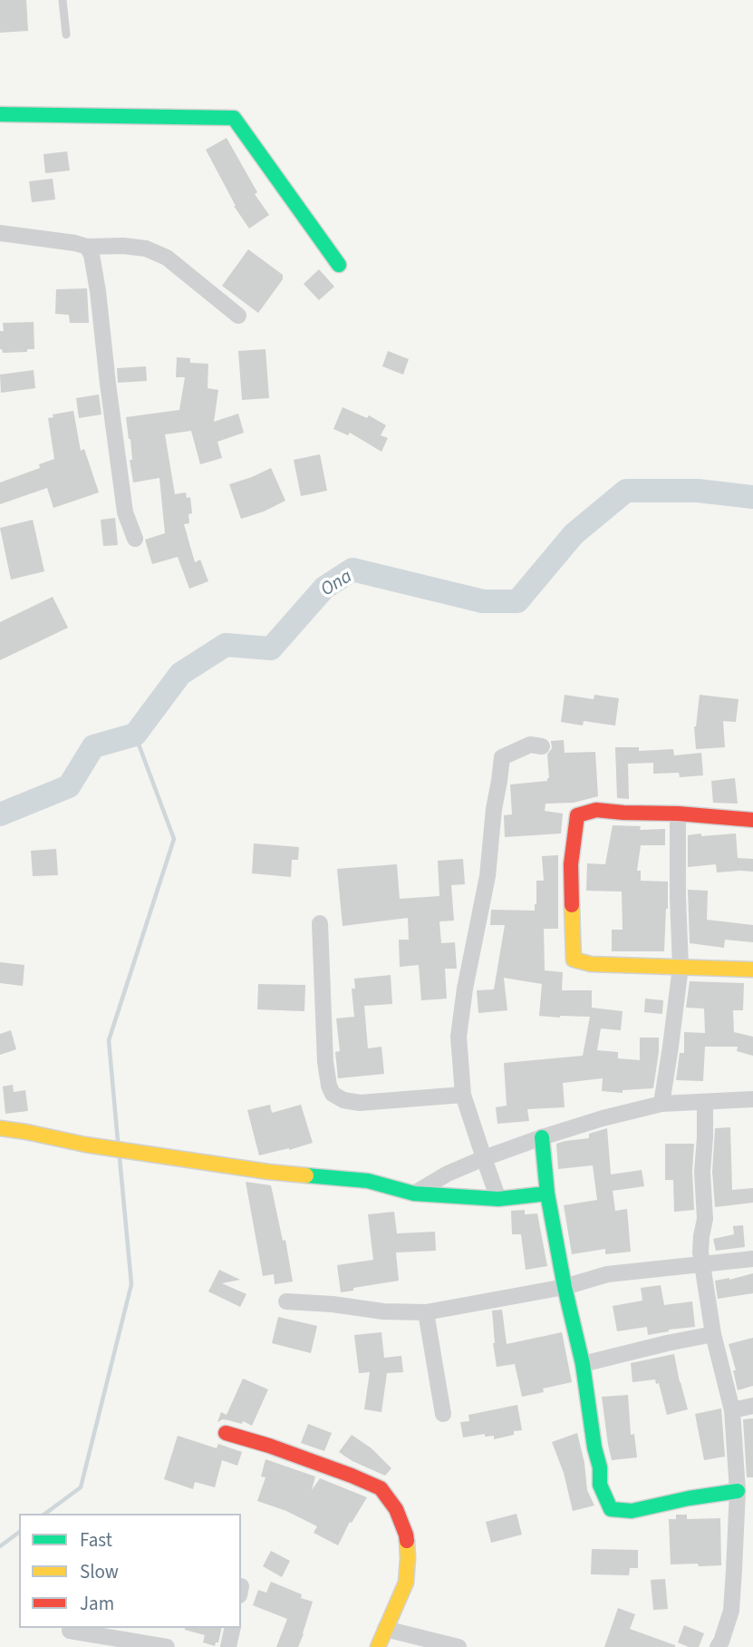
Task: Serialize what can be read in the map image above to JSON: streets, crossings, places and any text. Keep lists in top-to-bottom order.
{
  "water": ["Ona"],
  "legend": ["Fast", "Slow", "Jam"]
}
